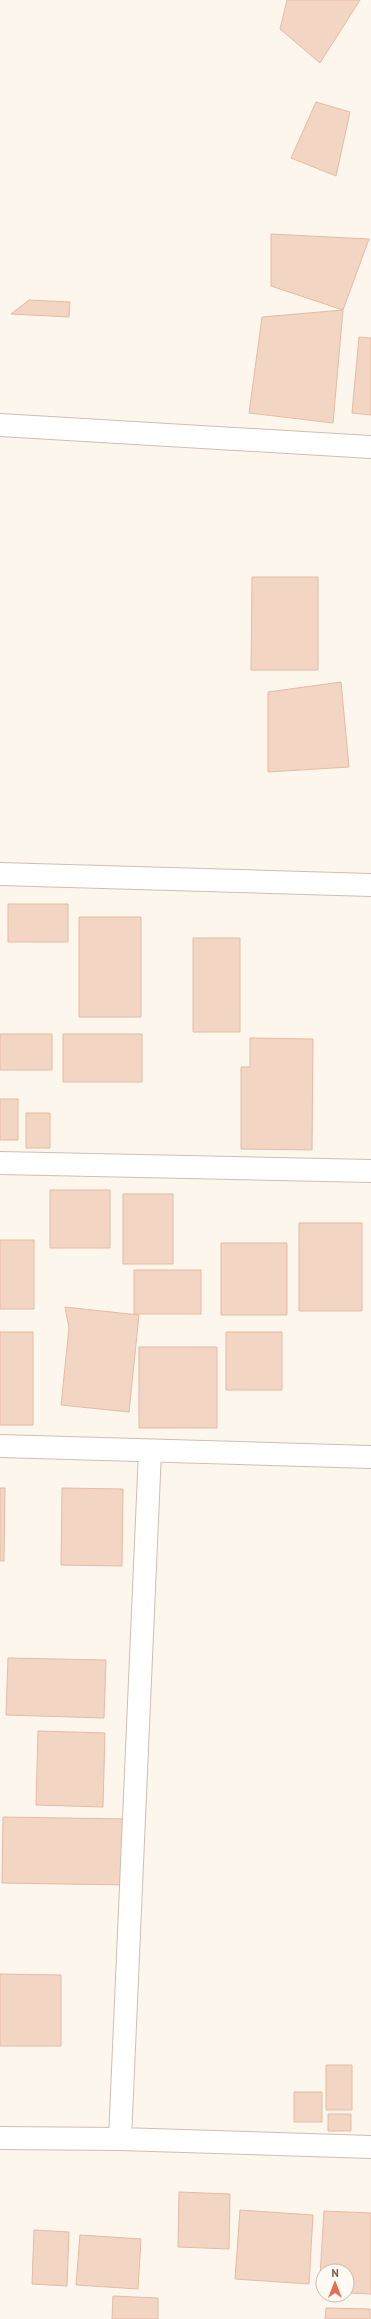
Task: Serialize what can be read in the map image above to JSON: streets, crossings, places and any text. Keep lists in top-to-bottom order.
{
  "north": "top"
}
